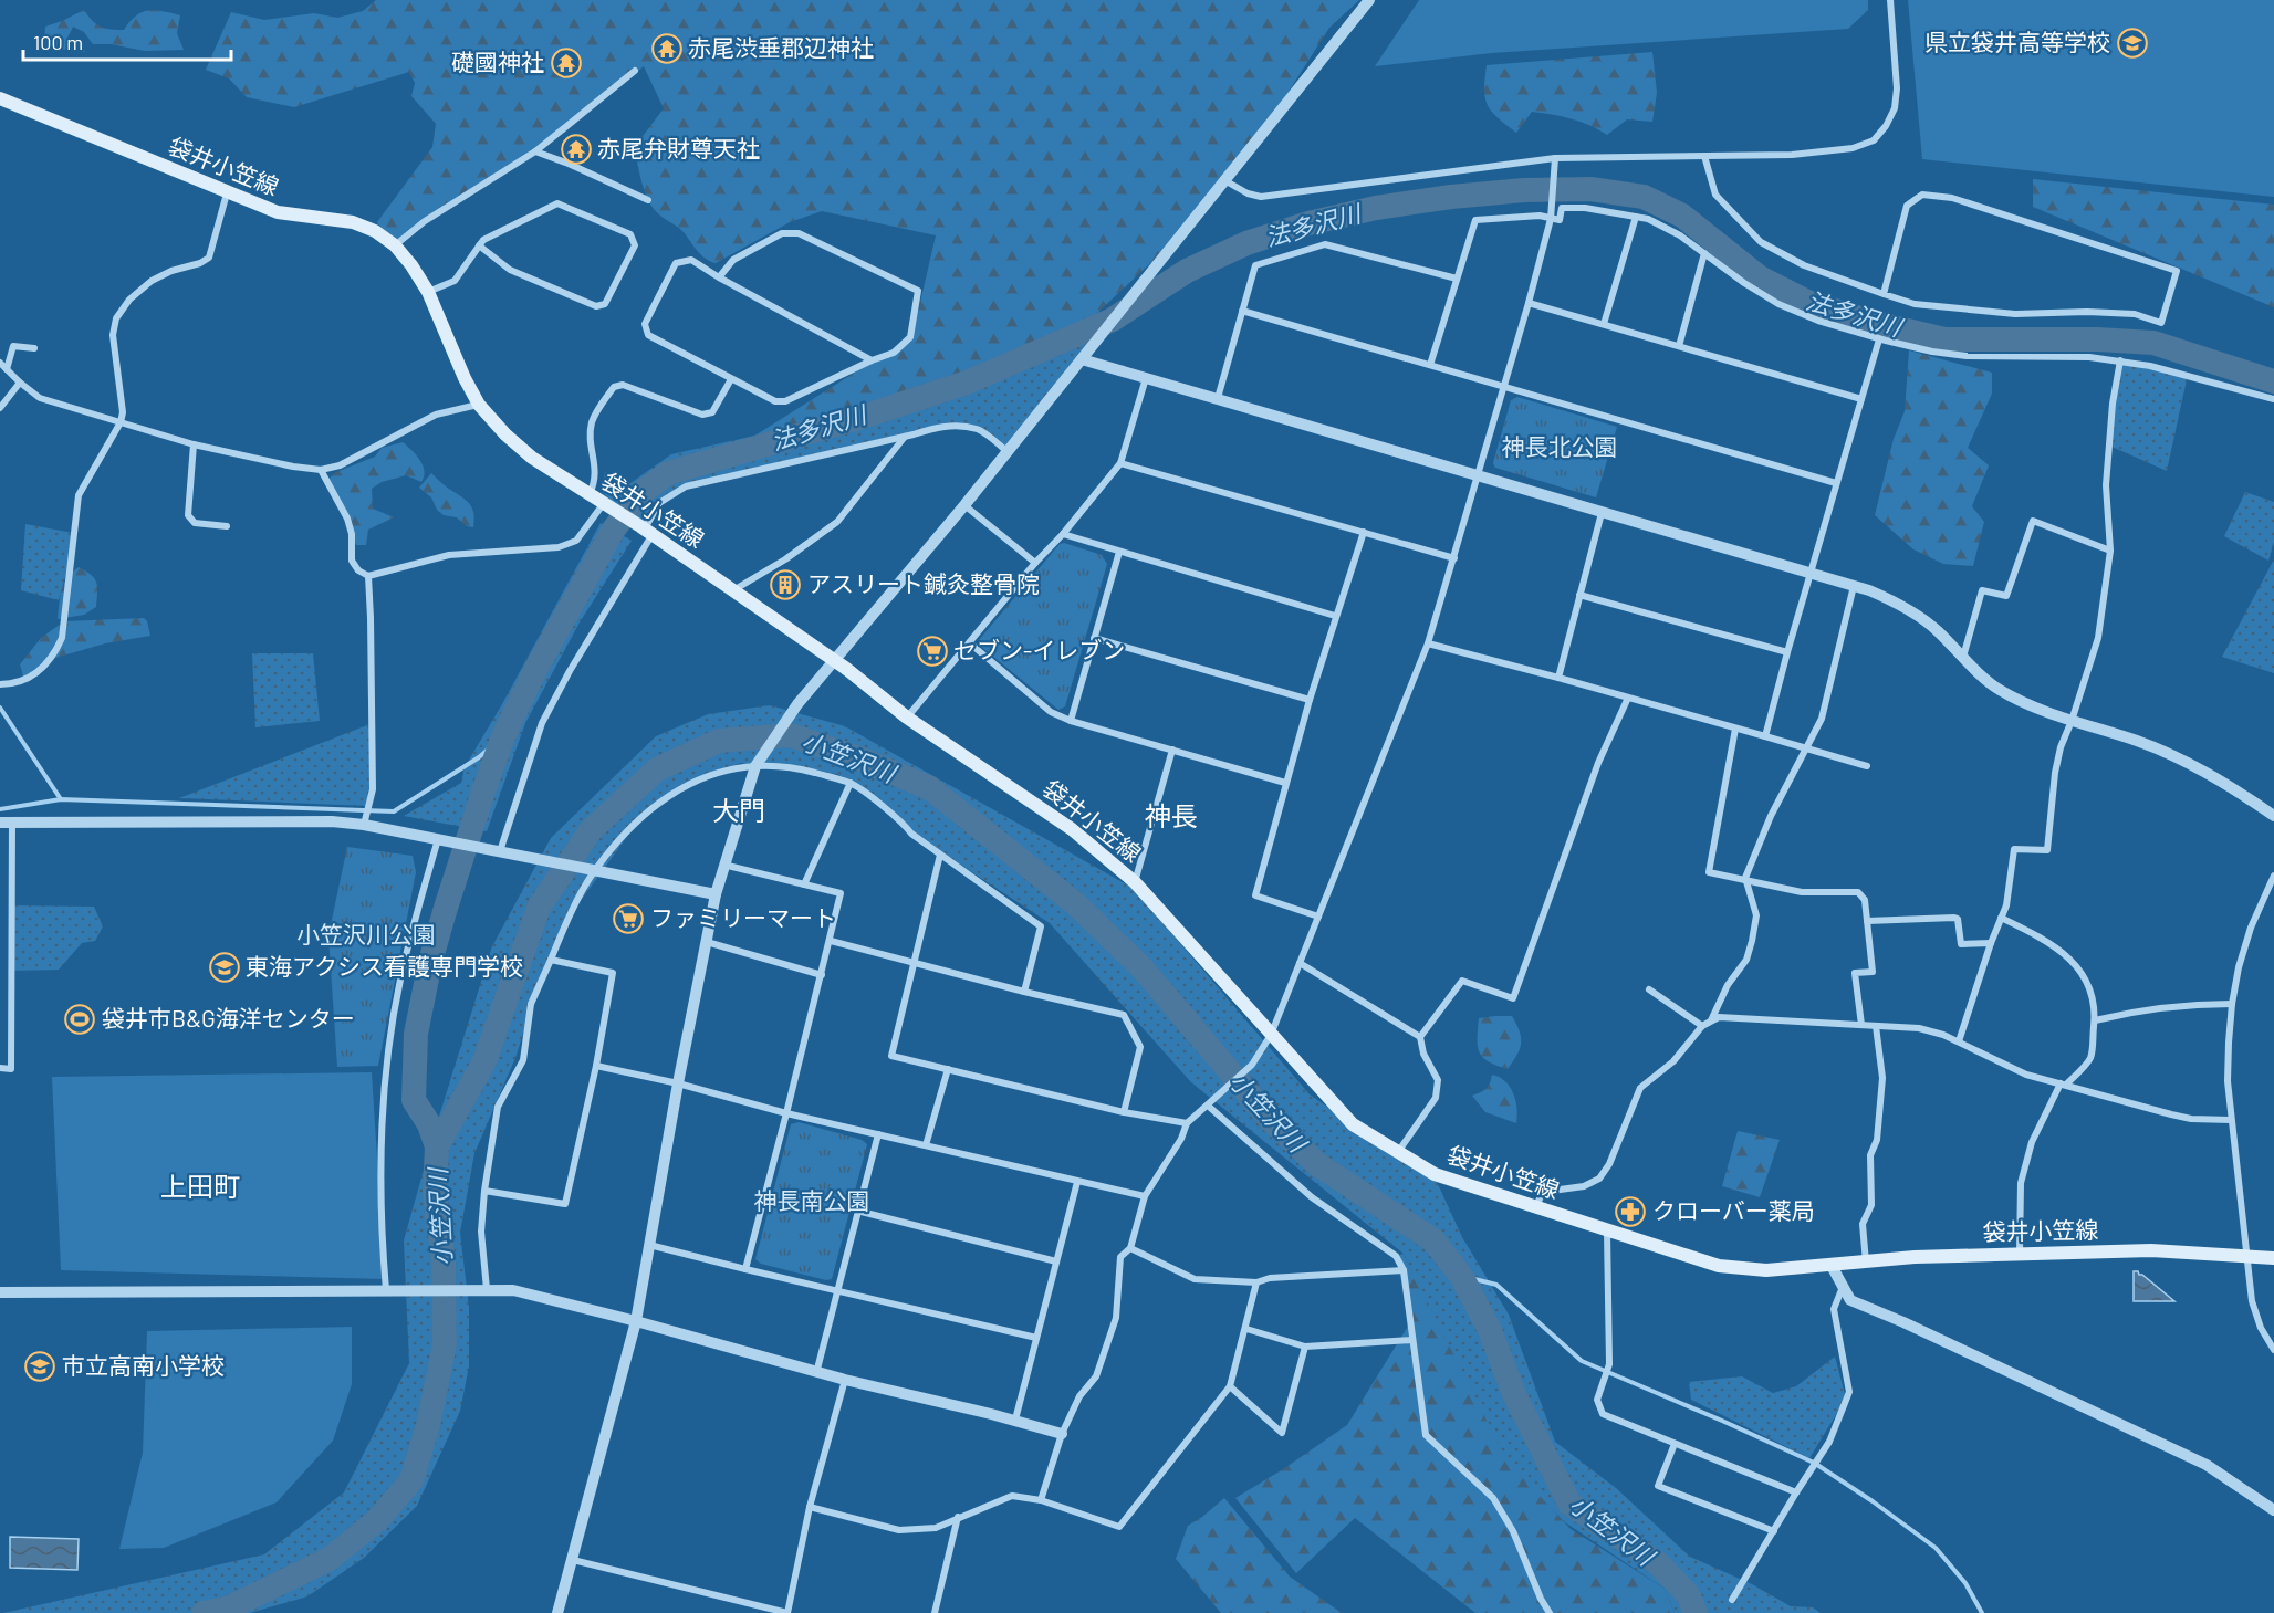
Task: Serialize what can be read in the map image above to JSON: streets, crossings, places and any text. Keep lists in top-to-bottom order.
{
  "streets": {
    "main road": ["袋井小笠線"]
  },
  "districts": ["大門", "神長", "上田町"],
  "water": ["法多沢川", "小笠沢川"],
  "parks": ["神長北公園", "小笠沢川公園", "神長南公園"],
  "places": {
    "school or university": ["県立袋井高等学校", "東海アクシス看護専門学校", "市立高南小学校"],
    "temple": ["赤尾渋垂郡辺神社", "礎國神社", "赤尾弁財尊天社"],
    "building": ["アスリート鍼灸整骨院"],
    "supermarket": ["セブン-イレブン", "ファミリーマート"],
    "sports": ["袋井市B&G海洋センター"],
    "pharmacy": ["クローバー薬局"]
  },
  "scale_bar": "100 m"
}
